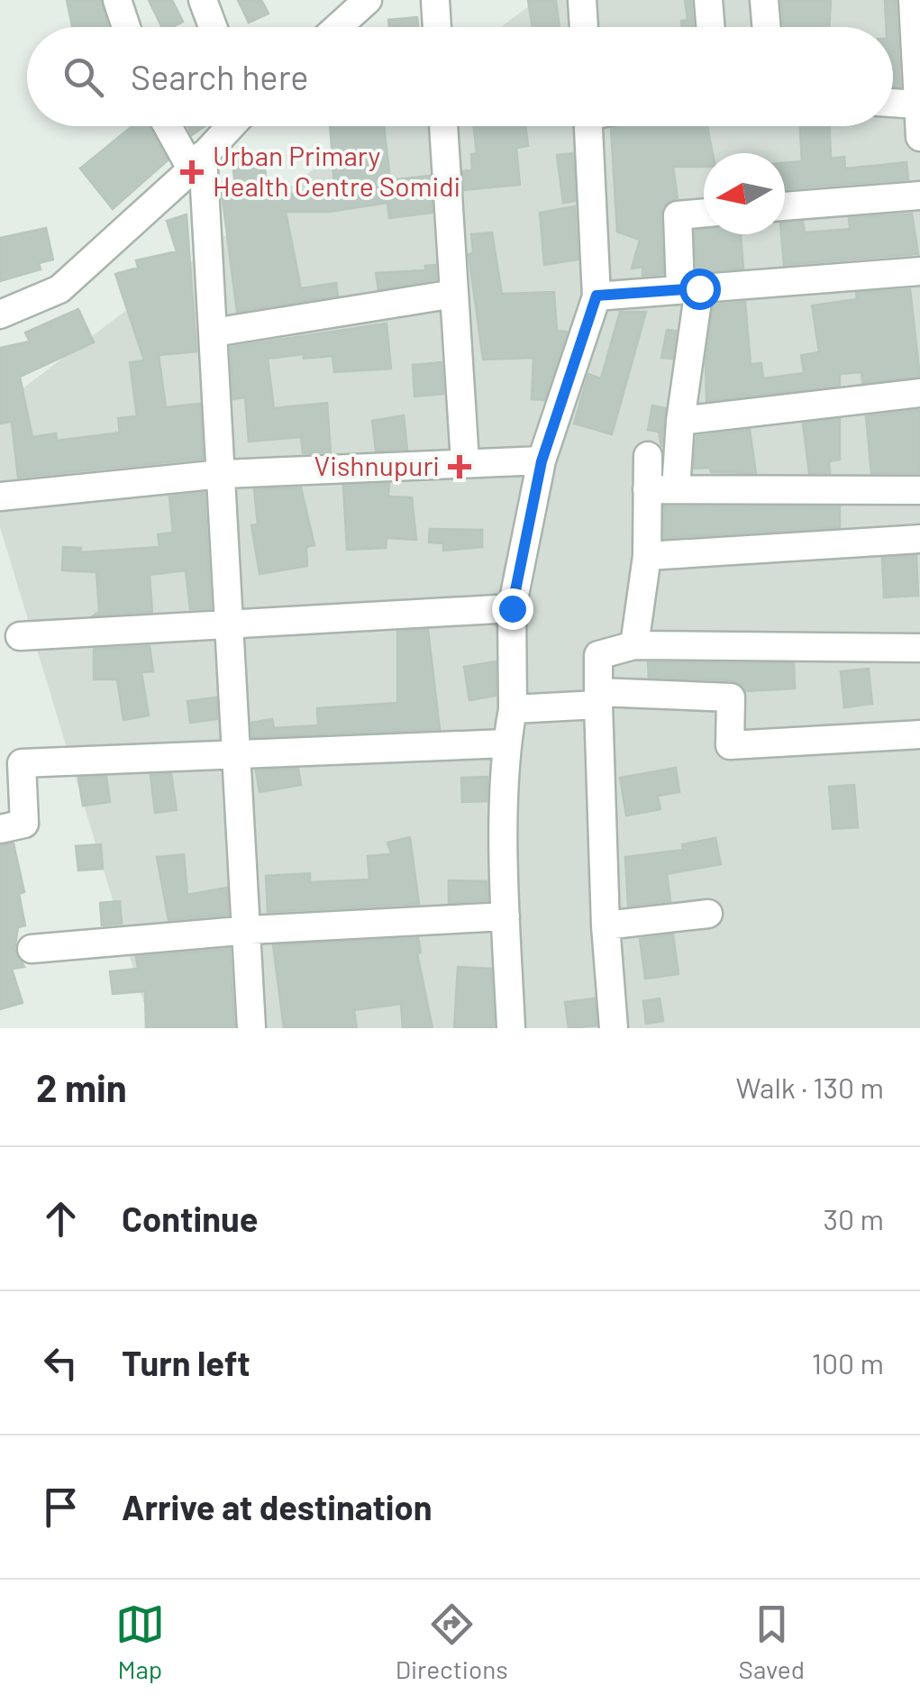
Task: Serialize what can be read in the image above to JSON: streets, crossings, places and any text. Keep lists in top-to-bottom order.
{
  "places": {
    "health": ["Urban Primary Health Centre Somidi", "Vishnupuri"]
  },
  "north": "left",
  "page": {
    "search": "Search here",
    "heading": ["2 min", "Walk · 130 m"],
    "list": [
      ["Continue", "30 m"],
      ["Turn left", "100 m"],
      "Arrive at destination"
    ],
    "nav": ["Map", "Directions", "Saved"]
  }
}
